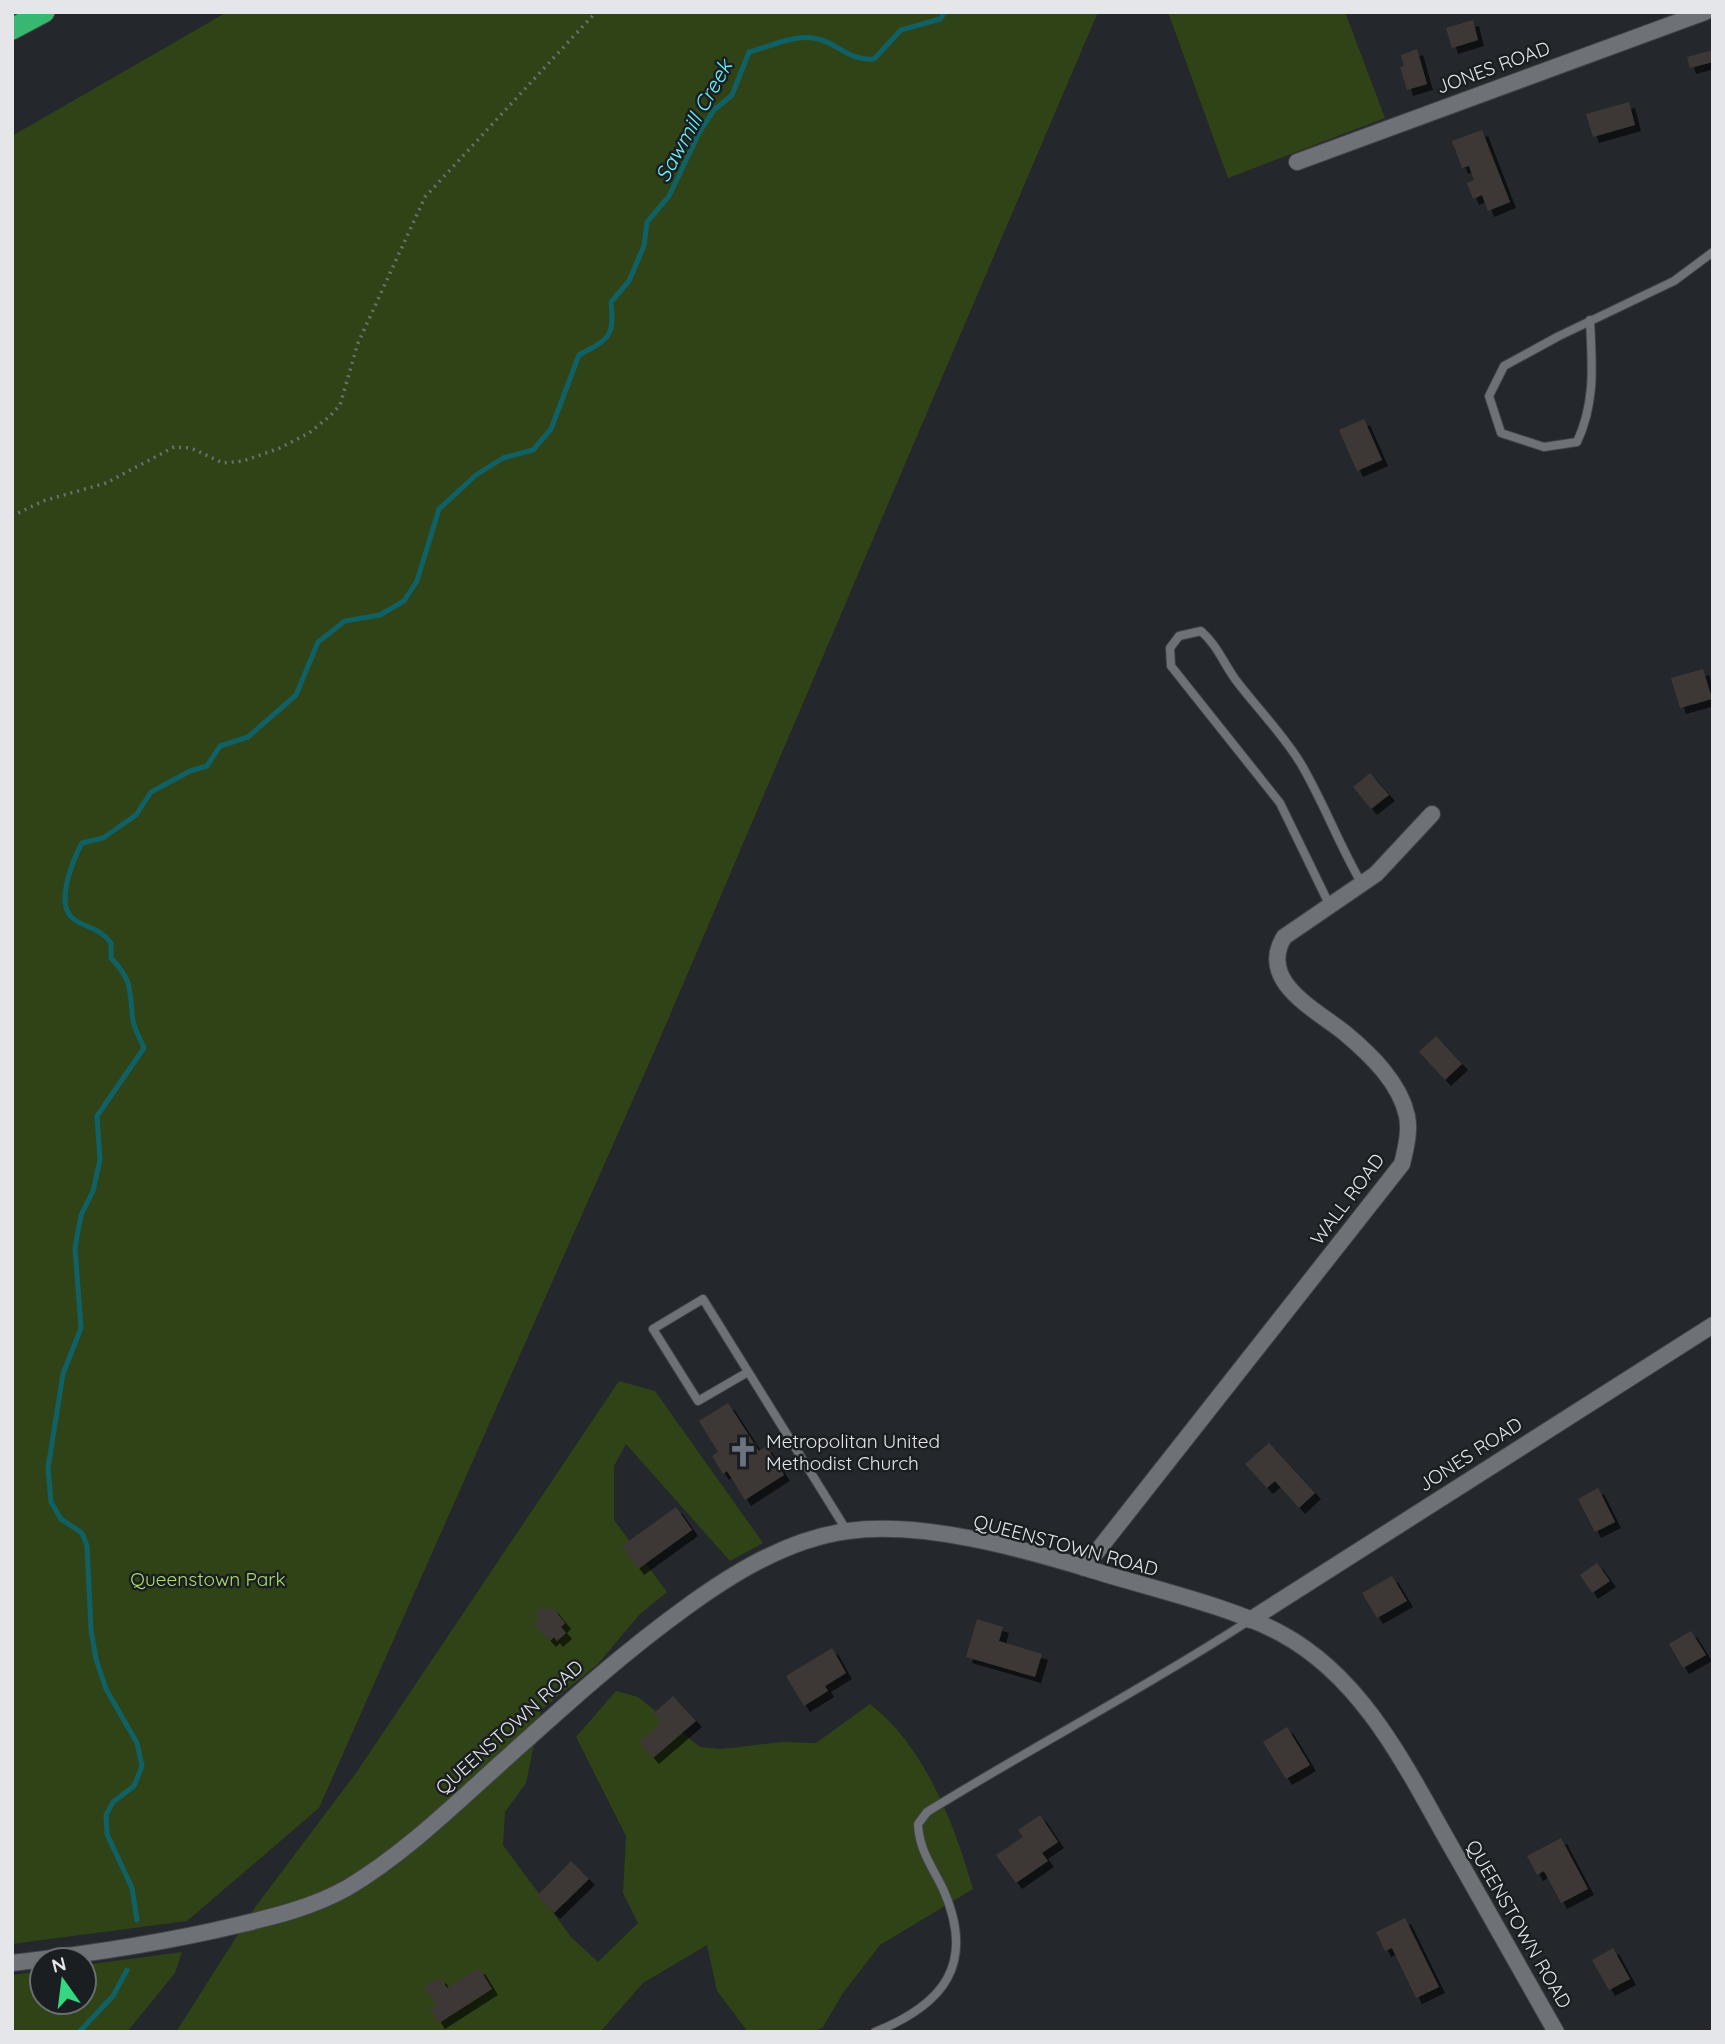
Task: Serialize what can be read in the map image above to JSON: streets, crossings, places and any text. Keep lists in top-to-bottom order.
{
  "streets": {
    "street": ["JONES ROAD", "WALL ROAD", "QUEENSTOWN ROAD"]
  },
  "crossings": [
    ["JONES ROAD", "QUEENSTOWN ROAD"],
    ["WALL ROAD", "QUEENSTOWN ROAD"]
  ],
  "water": ["Sawmill Creek"],
  "parks": ["Queenstown Park"],
  "places": {
    "church": ["Metropolitan United Methodist Church"]
  },
  "north": "top"
}
